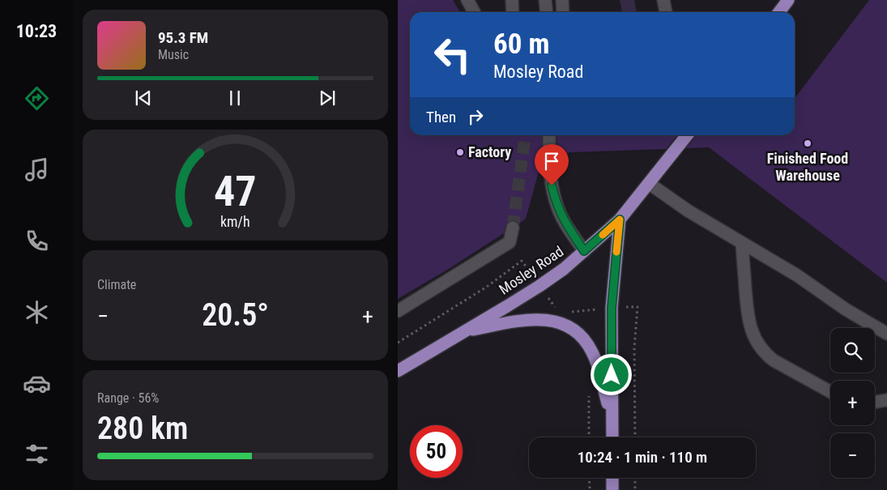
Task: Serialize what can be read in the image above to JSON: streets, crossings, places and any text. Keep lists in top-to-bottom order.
{
  "streets": {
    "main road": ["Mosley Road"]
  },
  "places": ["Finished Food Warehouse", "Factory"],
  "page": {
    "tabs": "10:23",
    "turn": ["60 m", "Mosley Road"],
    "song": ["95.3 FM", "Music"],
    "then": "Then",
    "tile": [
      "Climate",
      ["Range · 56%", "280 km"]
    ],
    "heat": ["−", "20.5°", "+"],
    "map_buttons": ["+", "−"],
    "limit": "50",
    "trip": "10:24 · 1 min · 110 m",
    "gauge": ["47", "km/h"]
  }
}
